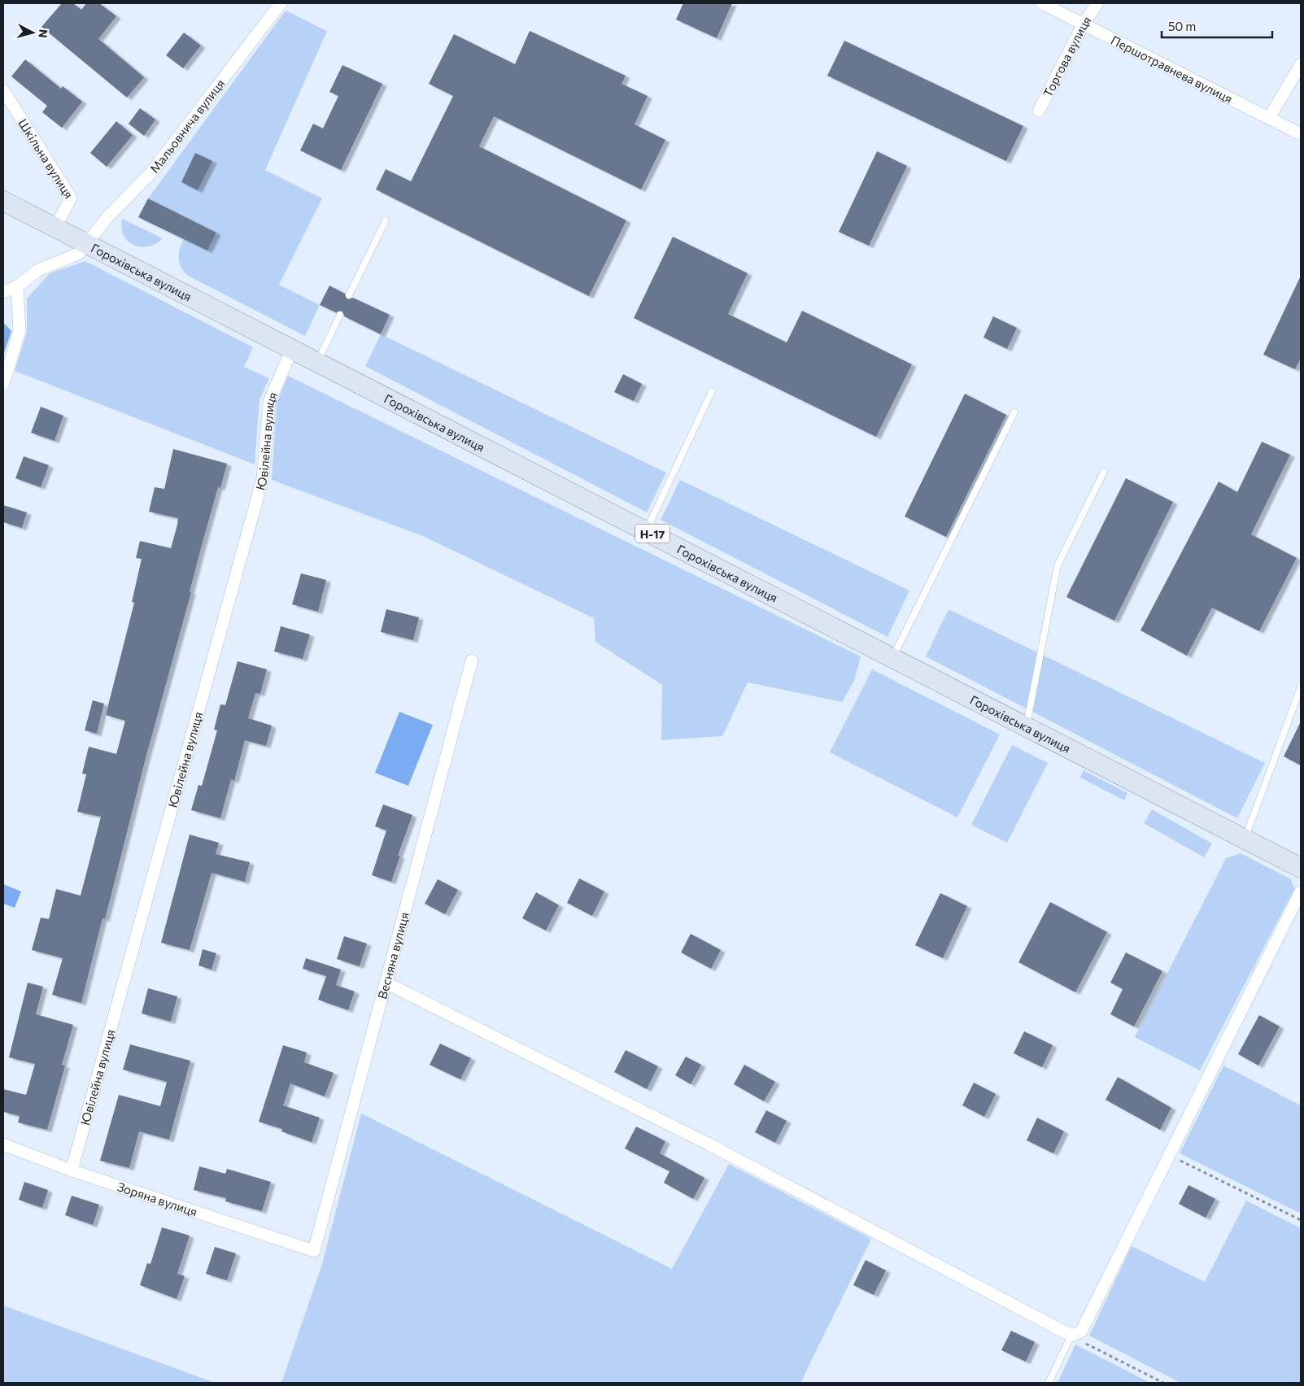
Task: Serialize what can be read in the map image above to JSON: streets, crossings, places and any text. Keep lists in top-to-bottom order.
{
  "streets": {
    "main road": ["Горохівська вулиця", "Н-17"],
    "street": [
      "Торгова вулиця",
      "Першотравнева вулиця",
      "Мальовнича вулиця",
      "Шкільна вулиця",
      "Ювілейна вулиця",
      "Весняна вулиця",
      "Зоряна вулиця"
    ]
  },
  "crossings": [
    ["Торгова вулиця", "Першотравнева вулиця"],
    ["Мальовнича вулиця", "Горохівська вулиця"],
    ["Шкільна вулиця", "Горохівська вулиця"],
    ["Горохівська вулиця", "Ювілейна вулиця"],
    ["Ювілейна вулиця", "Зоряна вулиця"],
    ["Весняна вулиця", "Зоряна вулиця"]
  ],
  "scale_bar": "50 m",
  "north": "right"
}
